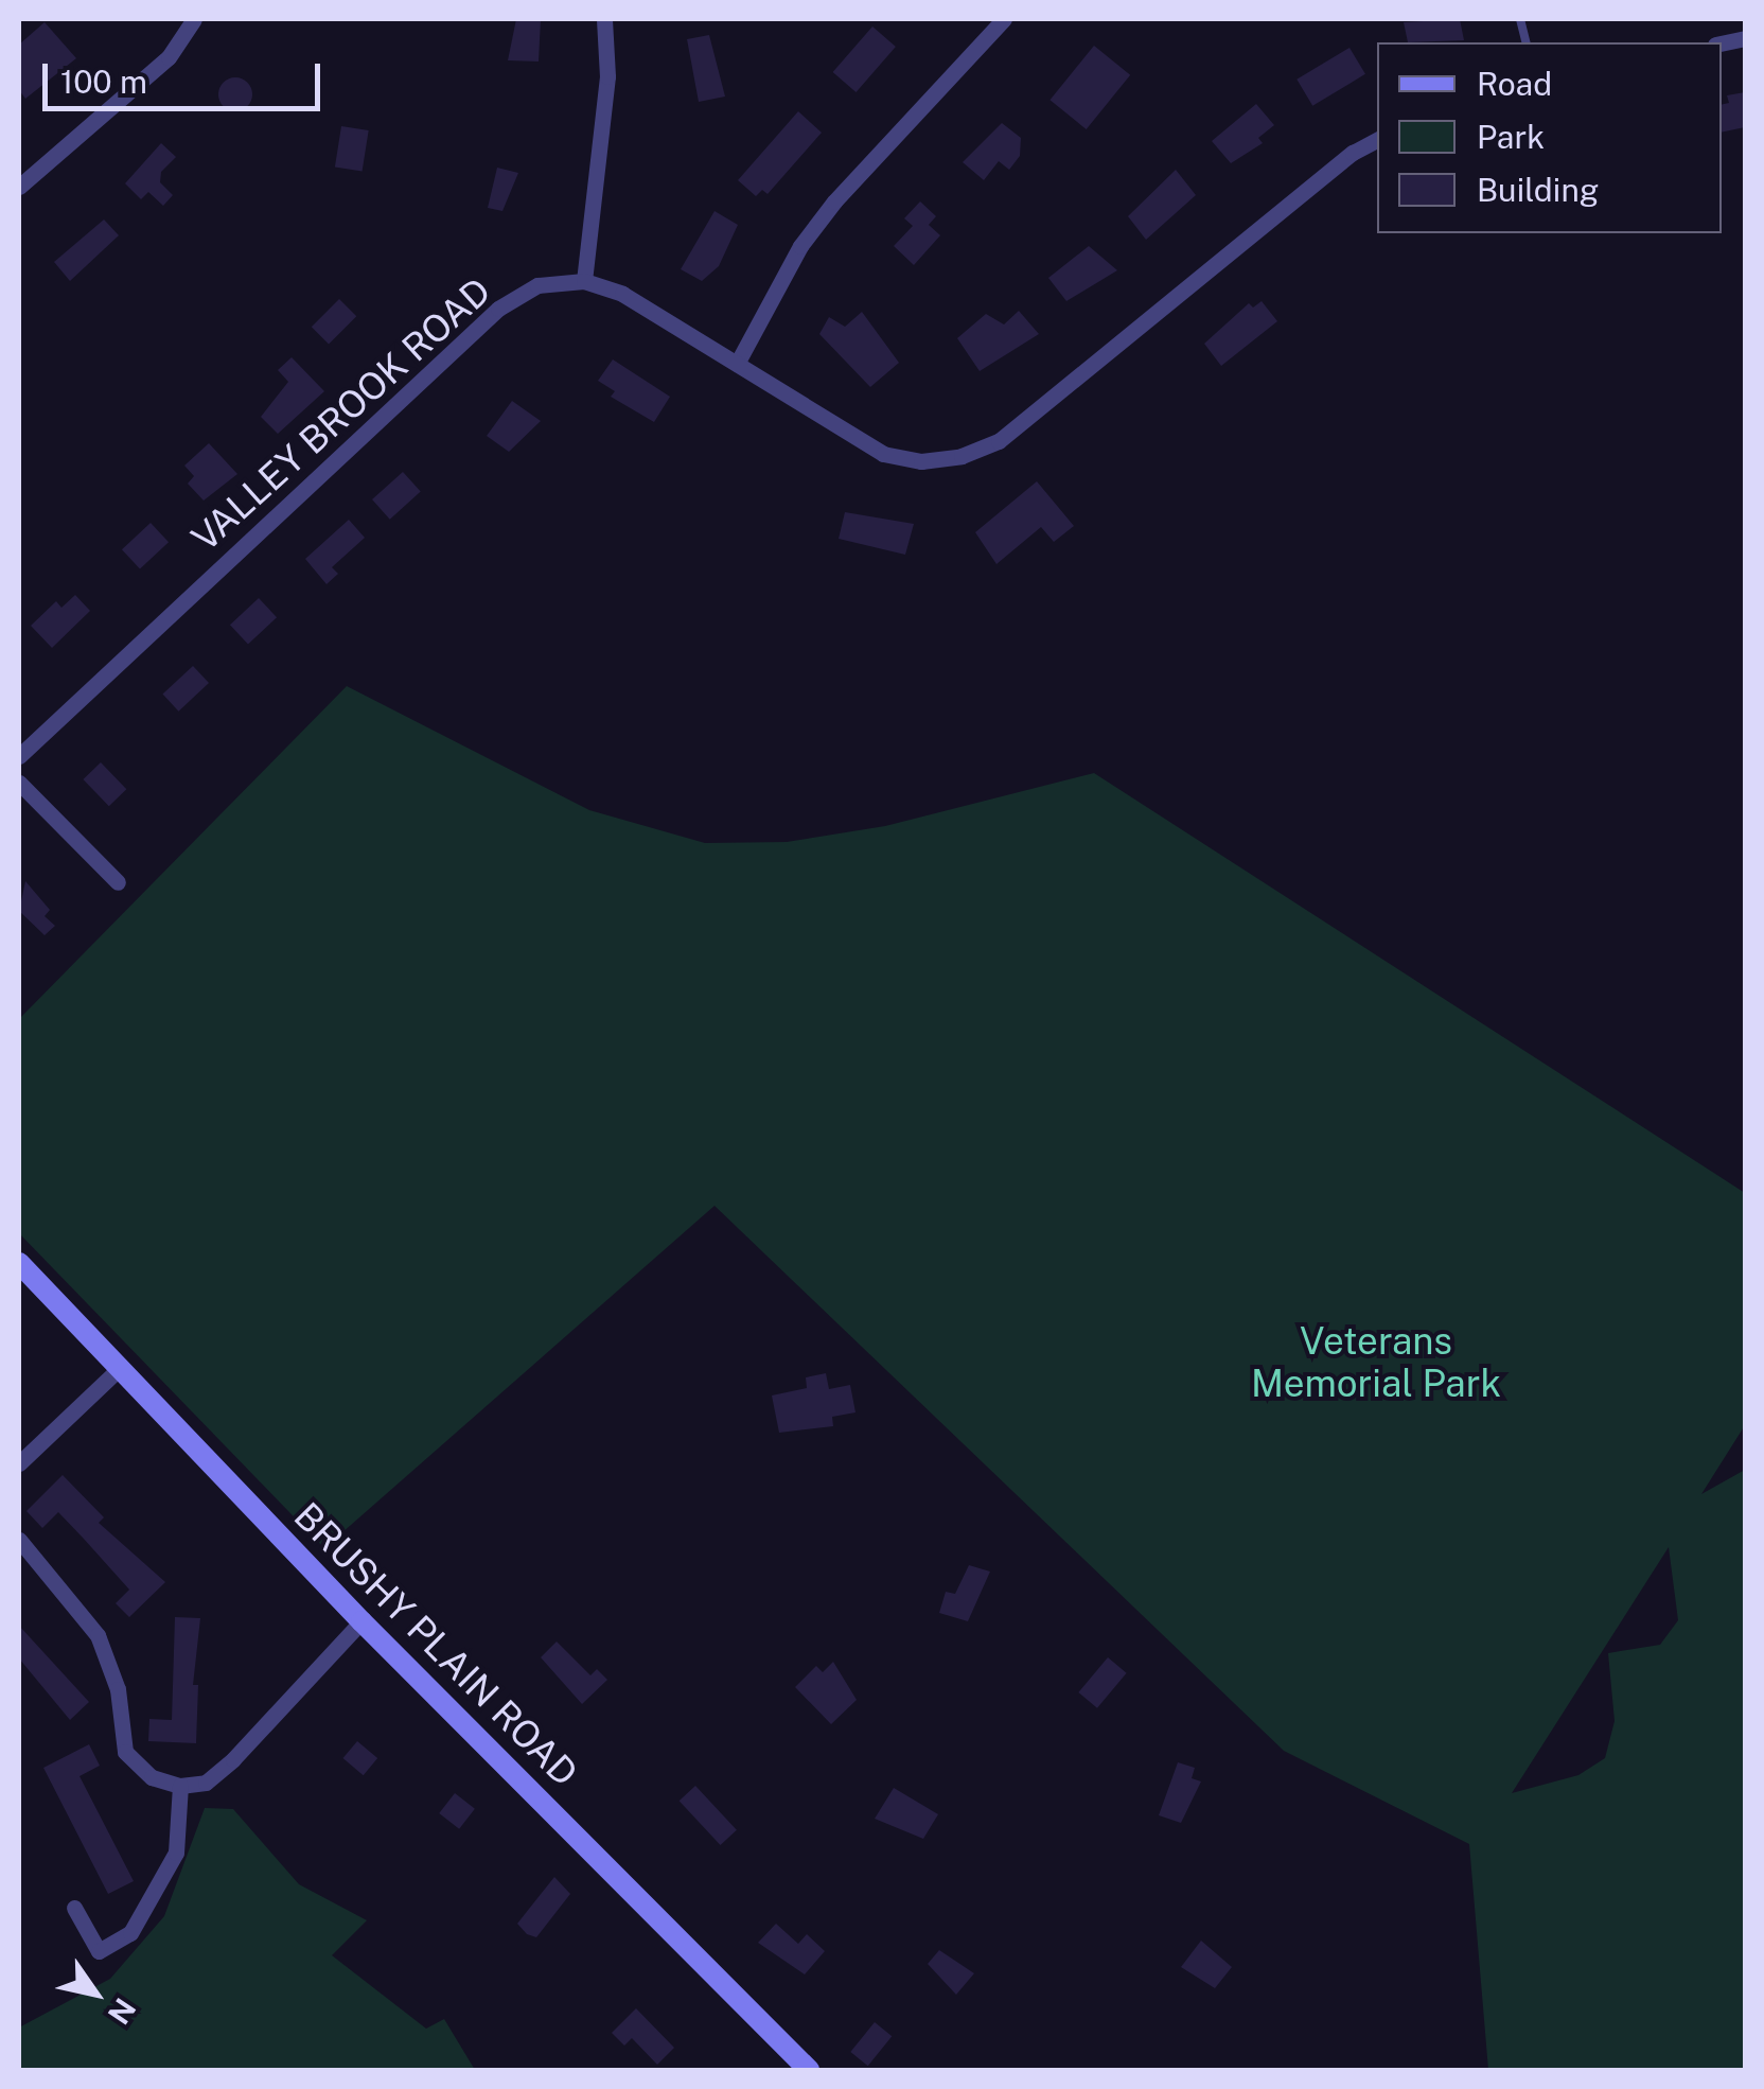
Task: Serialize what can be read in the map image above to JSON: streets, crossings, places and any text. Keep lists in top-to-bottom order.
{
  "streets": {
    "main road": ["BRUSHY PLAIN ROAD"],
    "street": ["VALLEY BROOK ROAD"]
  },
  "parks": ["Veterans Memorial Park"],
  "legend": ["Road", "Park", "Building"],
  "scale_bar": "100 m",
  "north": "bottom right"
}
